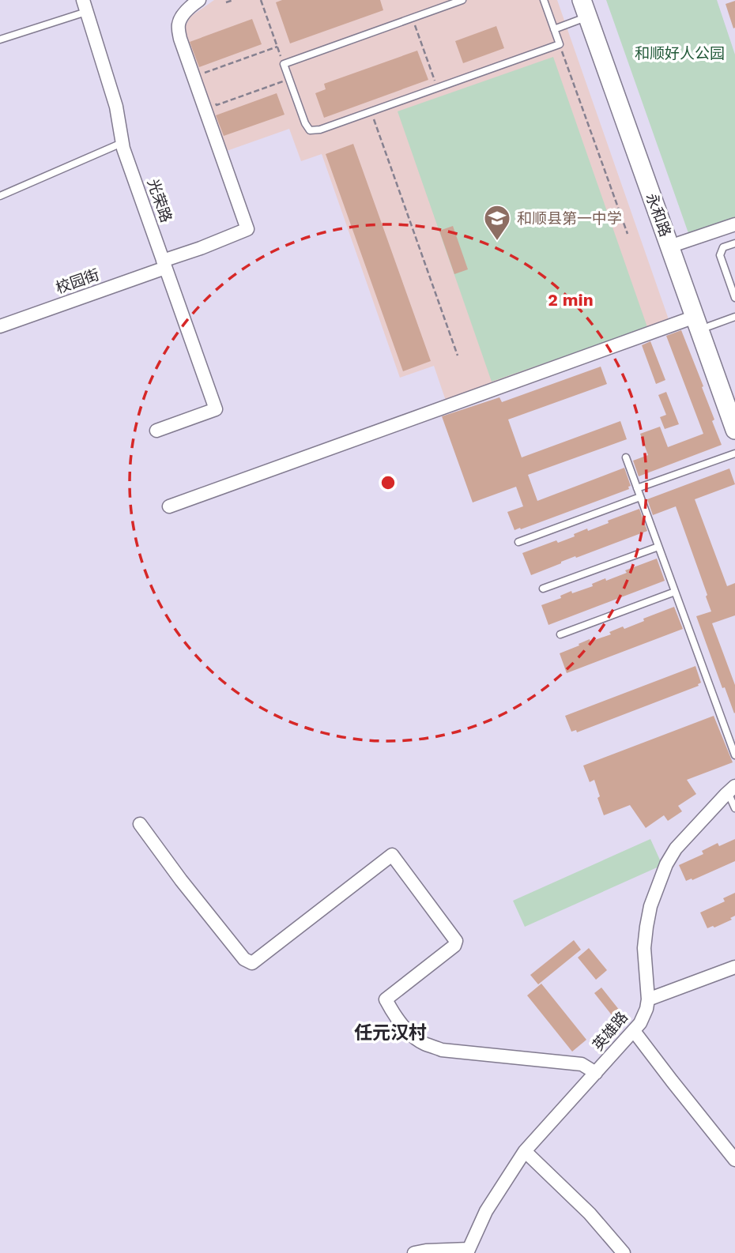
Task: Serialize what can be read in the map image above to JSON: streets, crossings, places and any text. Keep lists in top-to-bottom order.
{
  "streets": {
    "main road": ["永和路"],
    "street": ["光荣路", "校园街", "英雄路"]
  },
  "crossings": [
    ["光荣路", "校园街"]
  ],
  "districts": ["任元汉村"],
  "parks": ["和顺好人公园"],
  "places": {
    "school or university": ["和顺县第一中学"]
  },
  "rings": ["2 min"]
}
